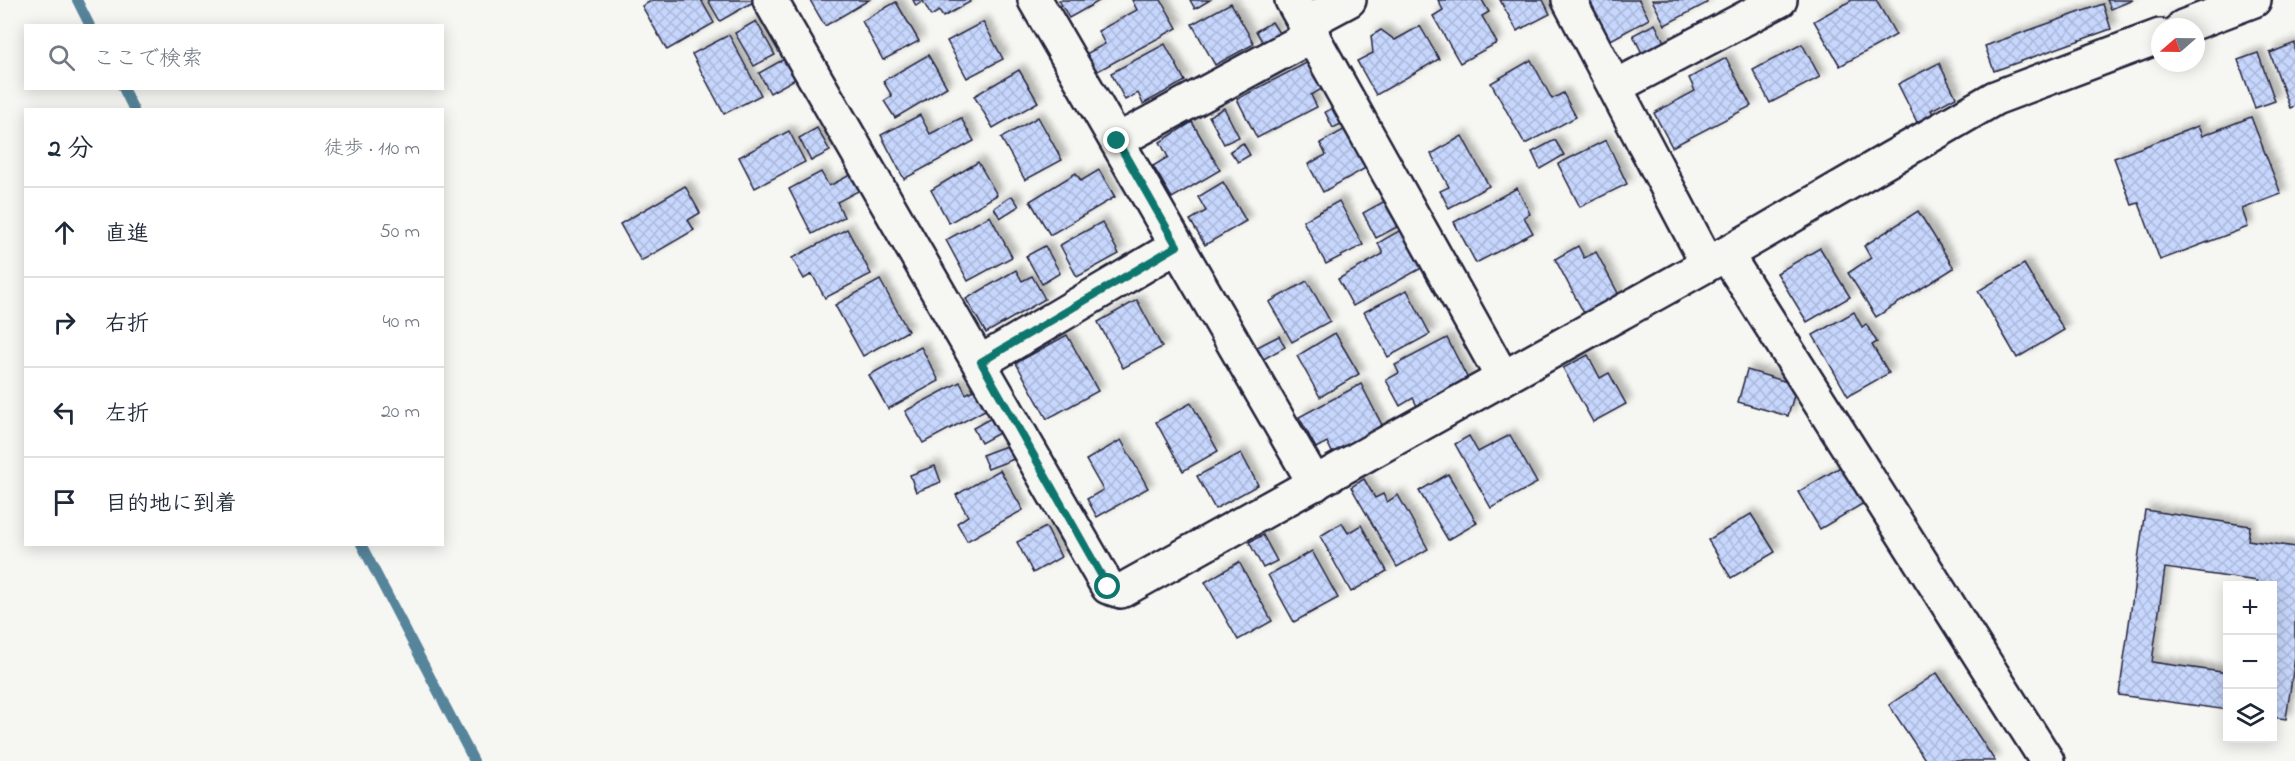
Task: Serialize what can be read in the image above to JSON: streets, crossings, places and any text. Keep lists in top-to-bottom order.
{
  "north": "left",
  "page": {
    "search": "ここで検索",
    "heading": ["2 分", "徒歩 · 110 m"],
    "list": [
      ["直進", "50 m"],
      ["右折", "40 m"],
      ["左折", "20 m"],
      "目的地に到着"
    ],
    "map_buttons": ["+", "−"]
  }
}
